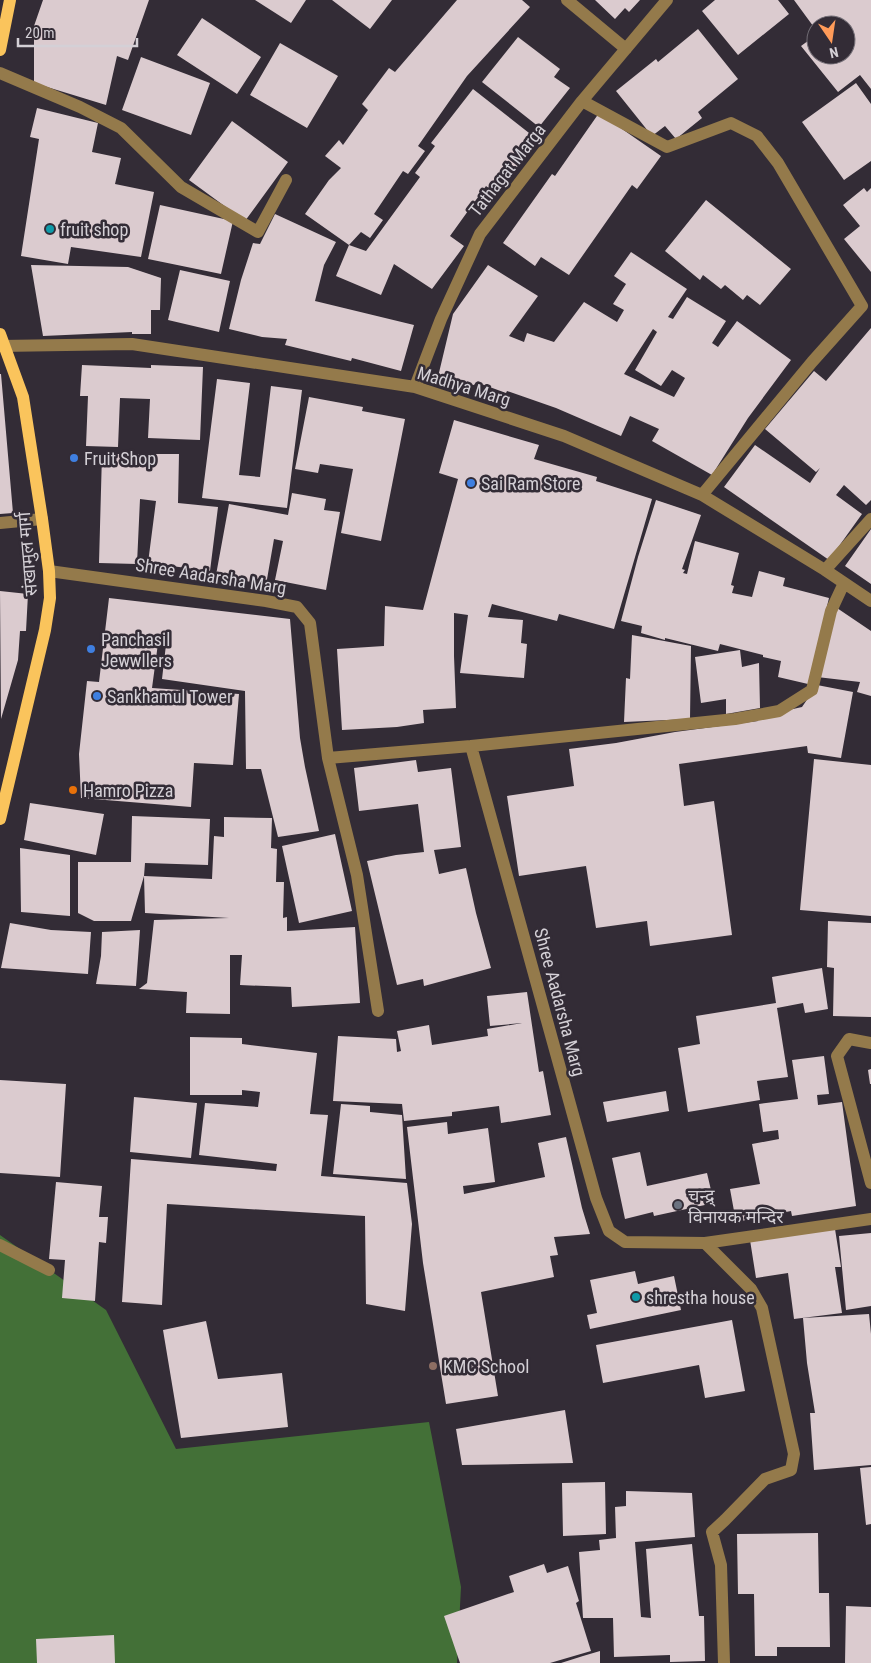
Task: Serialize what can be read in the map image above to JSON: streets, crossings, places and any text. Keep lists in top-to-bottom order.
{
  "streets": {
    "main road": ["संखामुल मार्ग"],
    "street": ["Tathagat Marga", "Madhya Marg", "Shree Aadarsha Marg"]
  },
  "crossings": [
    ["Tathagat Marga", "Madhya Marg"],
    ["Madhya Marg", "संखामुल मार्ग"],
    ["संखामुल मार्ग", "Shree Aadarsha Marg"]
  ],
  "places": [
    "fruit shop",
    "Fruit Shop",
    "Sai Ram Store",
    "Panchasil Jewwllers",
    "Sankhamul Tower",
    "Hamro Pizza",
    "चन्द्र् विनायक मन्दिर",
    "shrestha house",
    "KMC School"
  ],
  "scale_bar": "20 m",
  "north": "bottom"
}
